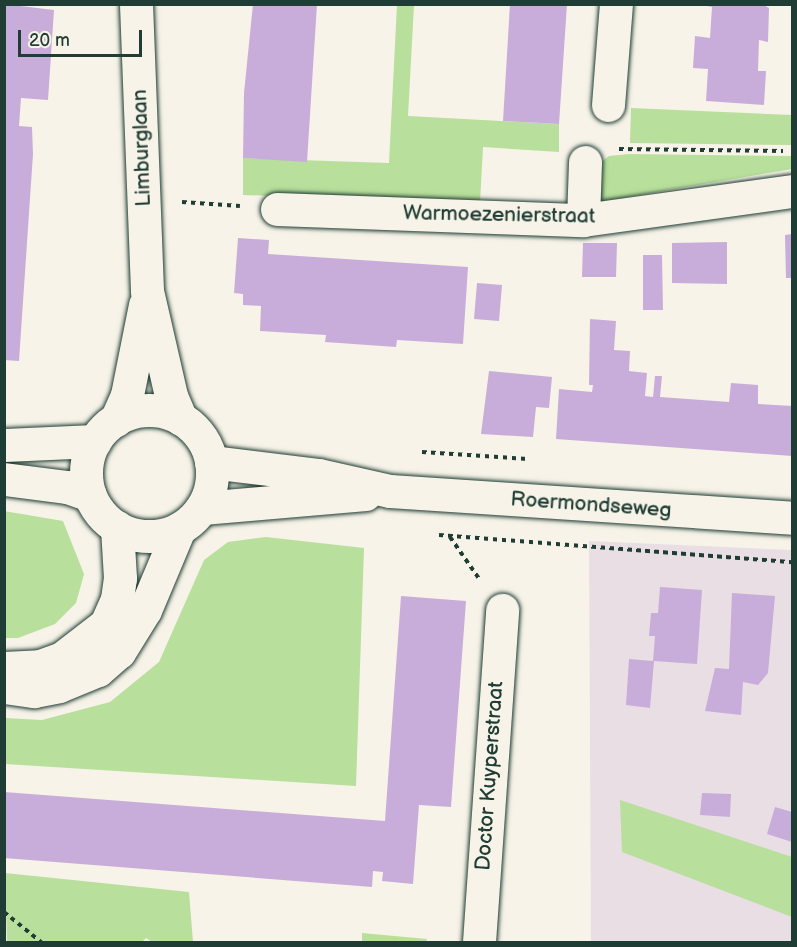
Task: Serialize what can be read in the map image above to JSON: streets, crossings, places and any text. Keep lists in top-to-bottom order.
{
  "streets": {
    "street": [
      "Limburglaan",
      "Warmoezenierstraat",
      "Roermondseweg",
      "Doctor Kuyperstraat"
    ]
  },
  "crossings": [
    ["Limburglaan", "Roermondseweg"]
  ],
  "scale_bar": "20 m"
}
